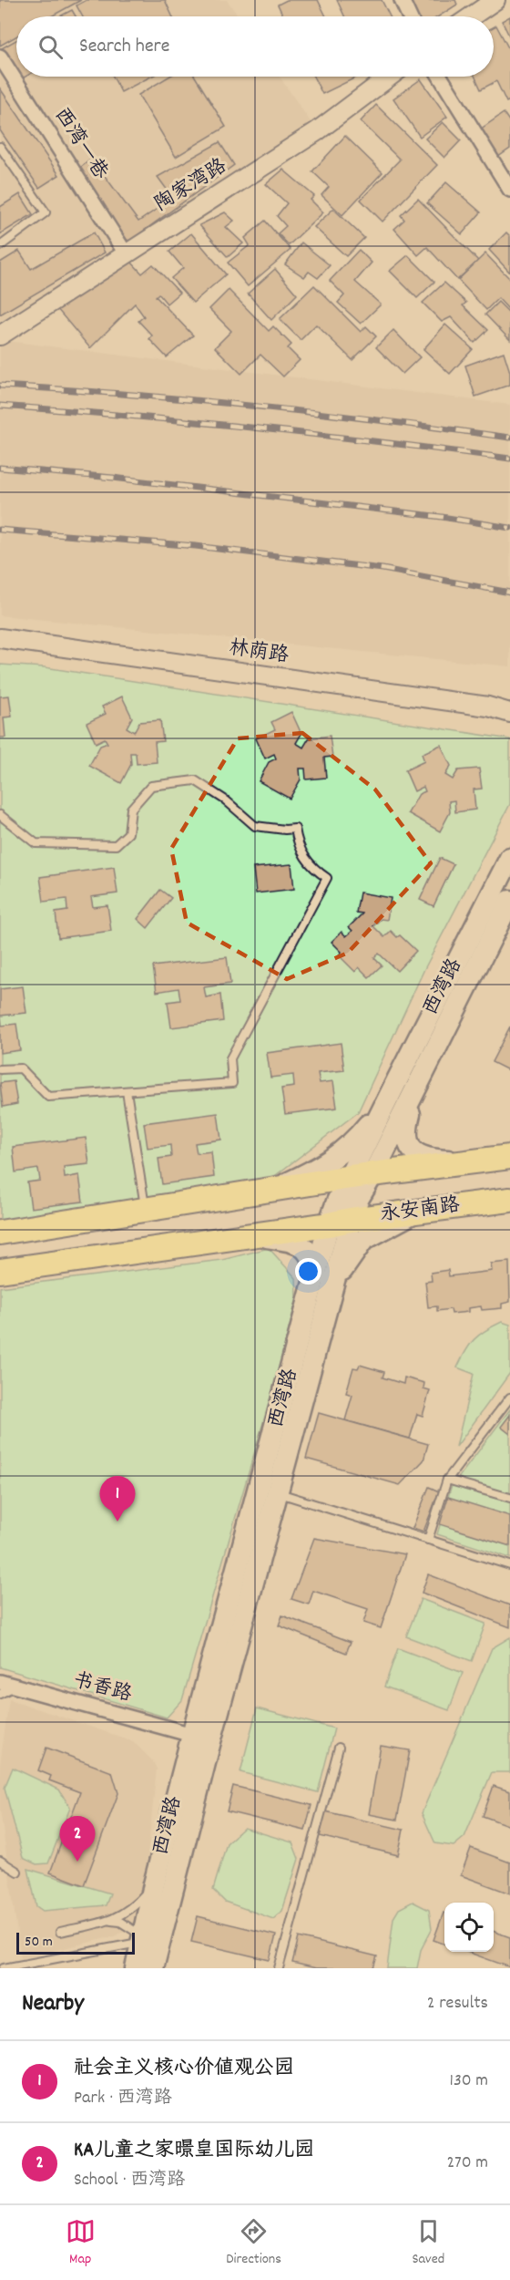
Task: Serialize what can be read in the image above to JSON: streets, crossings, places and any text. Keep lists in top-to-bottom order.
{
  "streets": {
    "main road": ["西湾路", "永安南路"],
    "street": [
      "西湾一巷",
      "陶家湾路",
      "林荫路",
      "书香路"
    ]
  },
  "crossings": [
    ["西湾一巷", "陶家湾路"],
    ["西湾路", "永安南路"],
    ["西湾路", "书香路"]
  ],
  "scale_bar": "50 m",
  "page": {
    "search": "Search here",
    "pins": ["1", "2"],
    "scale": "50 m",
    "heading": ["Nearby", "2 results"],
    "list": [
      {
        "mark": "1",
        "name": "社会主义核心价值观公园",
        "note": "Park · 西湾路",
        "value": "130 m"
      },
      {
        "mark": "2",
        "name": "KA儿童之家暻皇国际幼儿园",
        "note": "School · 西湾路",
        "value": "270 m"
      }
    ],
    "nav": ["Map", "Directions", "Saved"]
  }
}
